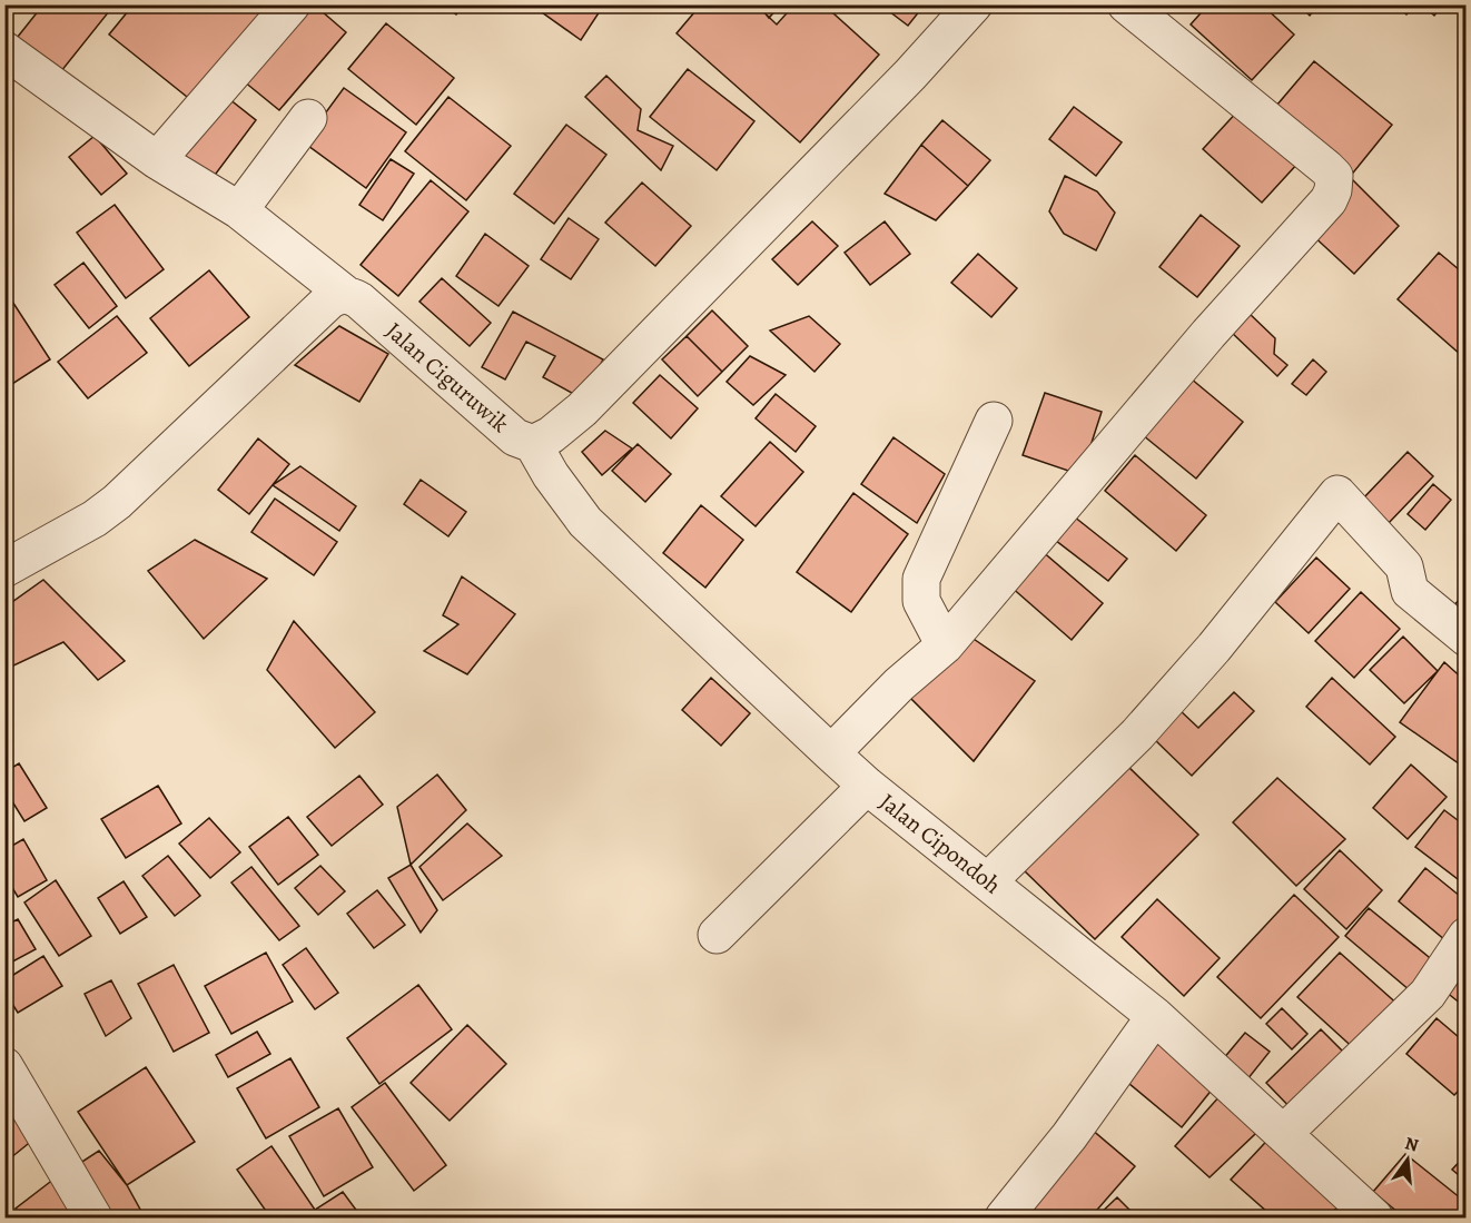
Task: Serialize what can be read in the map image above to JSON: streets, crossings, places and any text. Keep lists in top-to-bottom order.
{
  "streets": {
    "street": ["Jalan Ciguruwik", "Jalan Cipondoh"]
  },
  "crossings": [
    ["Jalan Ciguruwik", "Jalan Cipondoh"]
  ],
  "north": "top"
}
